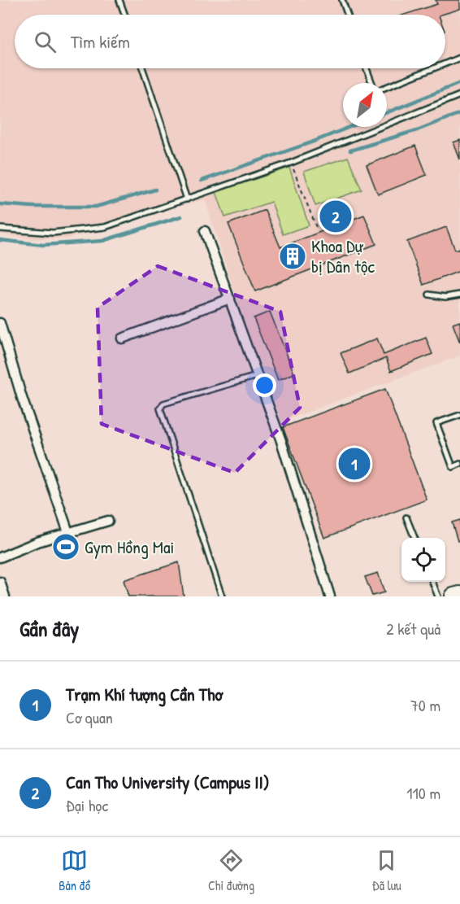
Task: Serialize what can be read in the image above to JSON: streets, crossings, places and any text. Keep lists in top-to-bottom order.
{
  "places": {
    "building": ["Khoa Dự bị Dân tộc"],
    "sports": ["Gym Hồng Mai"]
  },
  "north": "top right",
  "page": {
    "search": "Tìm kiếm",
    "pins": ["2", "1"],
    "heading": ["Gần đây", "2 kết quả"],
    "list": [
      {
        "mark": "1",
        "name": "Trạm Khí tượng Cần Thơ",
        "note": "Cơ quan",
        "value": "70 m"
      },
      {
        "mark": "2",
        "name": "Can Tho University (Campus II)",
        "note": "Đại học",
        "value": "110 m"
      }
    ],
    "nav": ["Bản đồ", "Chỉ đường", "Đã lưu"]
  }
}
